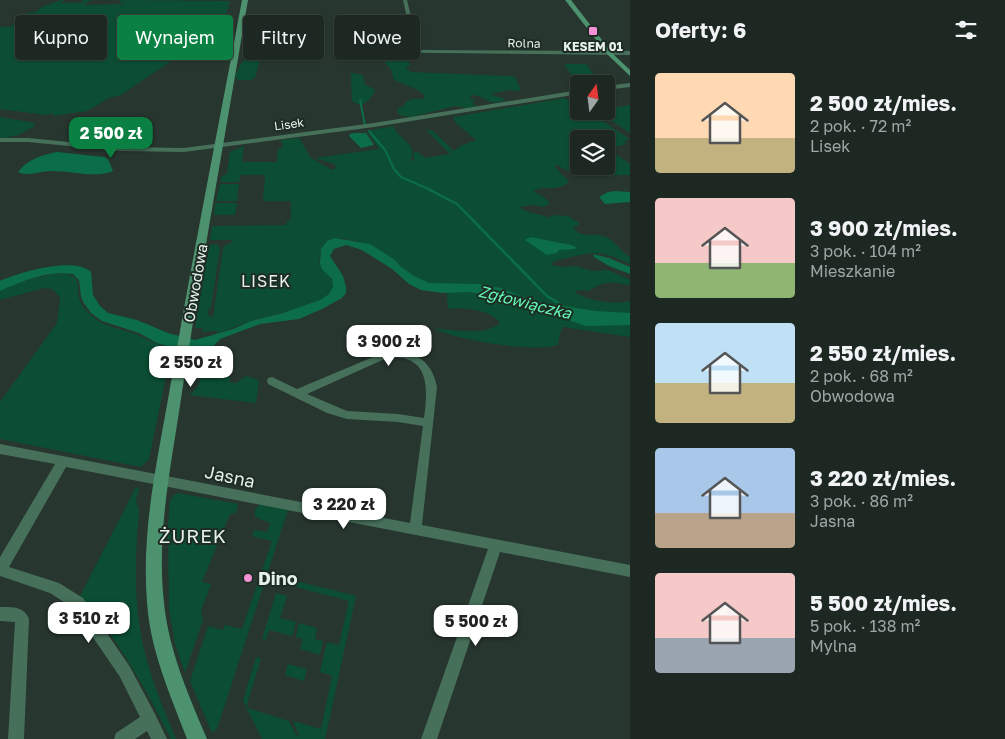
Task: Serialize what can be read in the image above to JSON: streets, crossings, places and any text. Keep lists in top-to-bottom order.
{
  "streets": {
    "street": [
      "Rolna",
      "Lisek",
      "Obwodowa",
      "Jasna"
    ]
  },
  "crossings": [
    ["Lisek", "Obwodowa"],
    ["Obwodowa", "Jasna"]
  ],
  "districts": ["LISEK", "ŻUREK"],
  "water": ["Zgłowiączka"],
  "places": {
    "transit": ["KESEM 01"],
    "other": ["Dino"]
  },
  "north": "top",
  "page": {
    "heading": "Oferty: 6",
    "chip": [
      "Kupno",
      "Wynajem",
      "Filtry",
      "Nowe"
    ],
    "list": [
      {
        "name": "2 500 zł/mies.",
        "note": "2 pok. · 72 m² · Lisek"
      },
      {
        "name": "3 900 zł/mies.",
        "note": "3 pok. · 104 m² · Mieszkanie"
      },
      {
        "name": "2 550 zł/mies.",
        "note": "2 pok. · 68 m² · Obwodowa"
      },
      {
        "name": "3 220 zł/mies.",
        "note": "3 pok. · 86 m² · Jasna"
      },
      {
        "name": "5 500 zł/mies.",
        "note": "5 pok. · 138 m² · Mylna"
      }
    ],
    "price": [
      "2 500 zł",
      "3 900 zł",
      "2 550 zł",
      "3 220 zł",
      "3 510 zł",
      "5 500 zł"
    ]
  }
}
